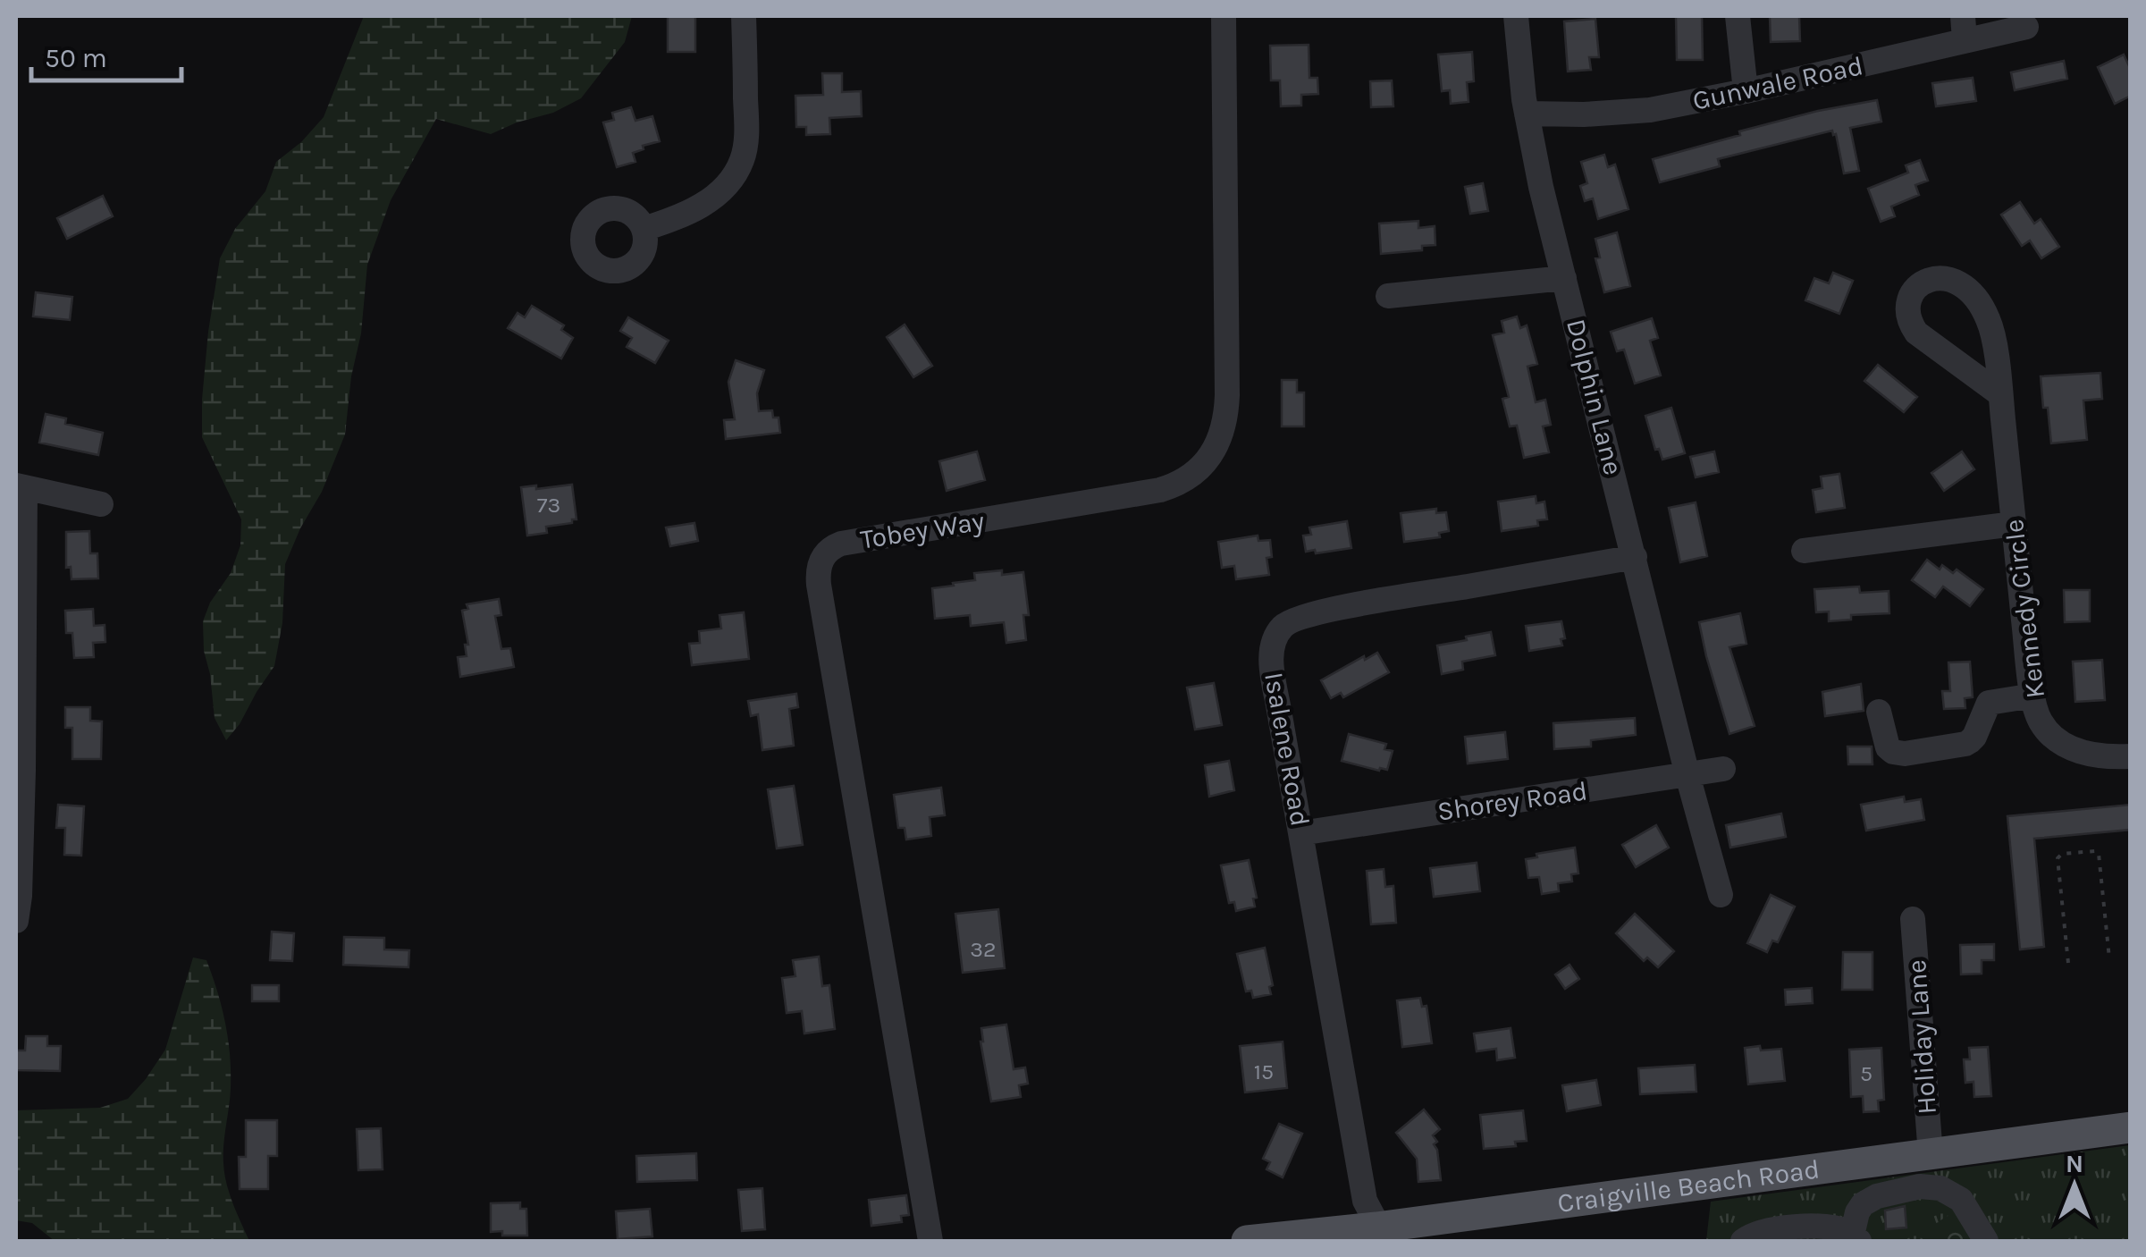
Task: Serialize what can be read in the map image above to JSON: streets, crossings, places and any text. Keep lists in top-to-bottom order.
{
  "streets": {
    "main road": ["Craigville Beach Road"],
    "street": [
      "Gunwale Road",
      "Dolphin Lane",
      "Tobey Way",
      "Kennedy Circle",
      "Isalene Road",
      "Shorey Road",
      "Holiday Lane"
    ]
  },
  "crossings": [
    ["Gunwale Road", "Dolphin Lane"],
    ["Dolphin Lane", "Isalene Road"],
    ["Dolphin Lane", "Shorey Road"],
    ["Isalene Road", "Shorey Road"],
    ["Isalene Road", "Craigville Beach Road"],
    ["Holiday Lane", "Craigville Beach Road"]
  ],
  "house_numbers": [
    "73",
    "32",
    "15",
    "5"
  ],
  "scale_bar": "50 m",
  "north": "top"
}
